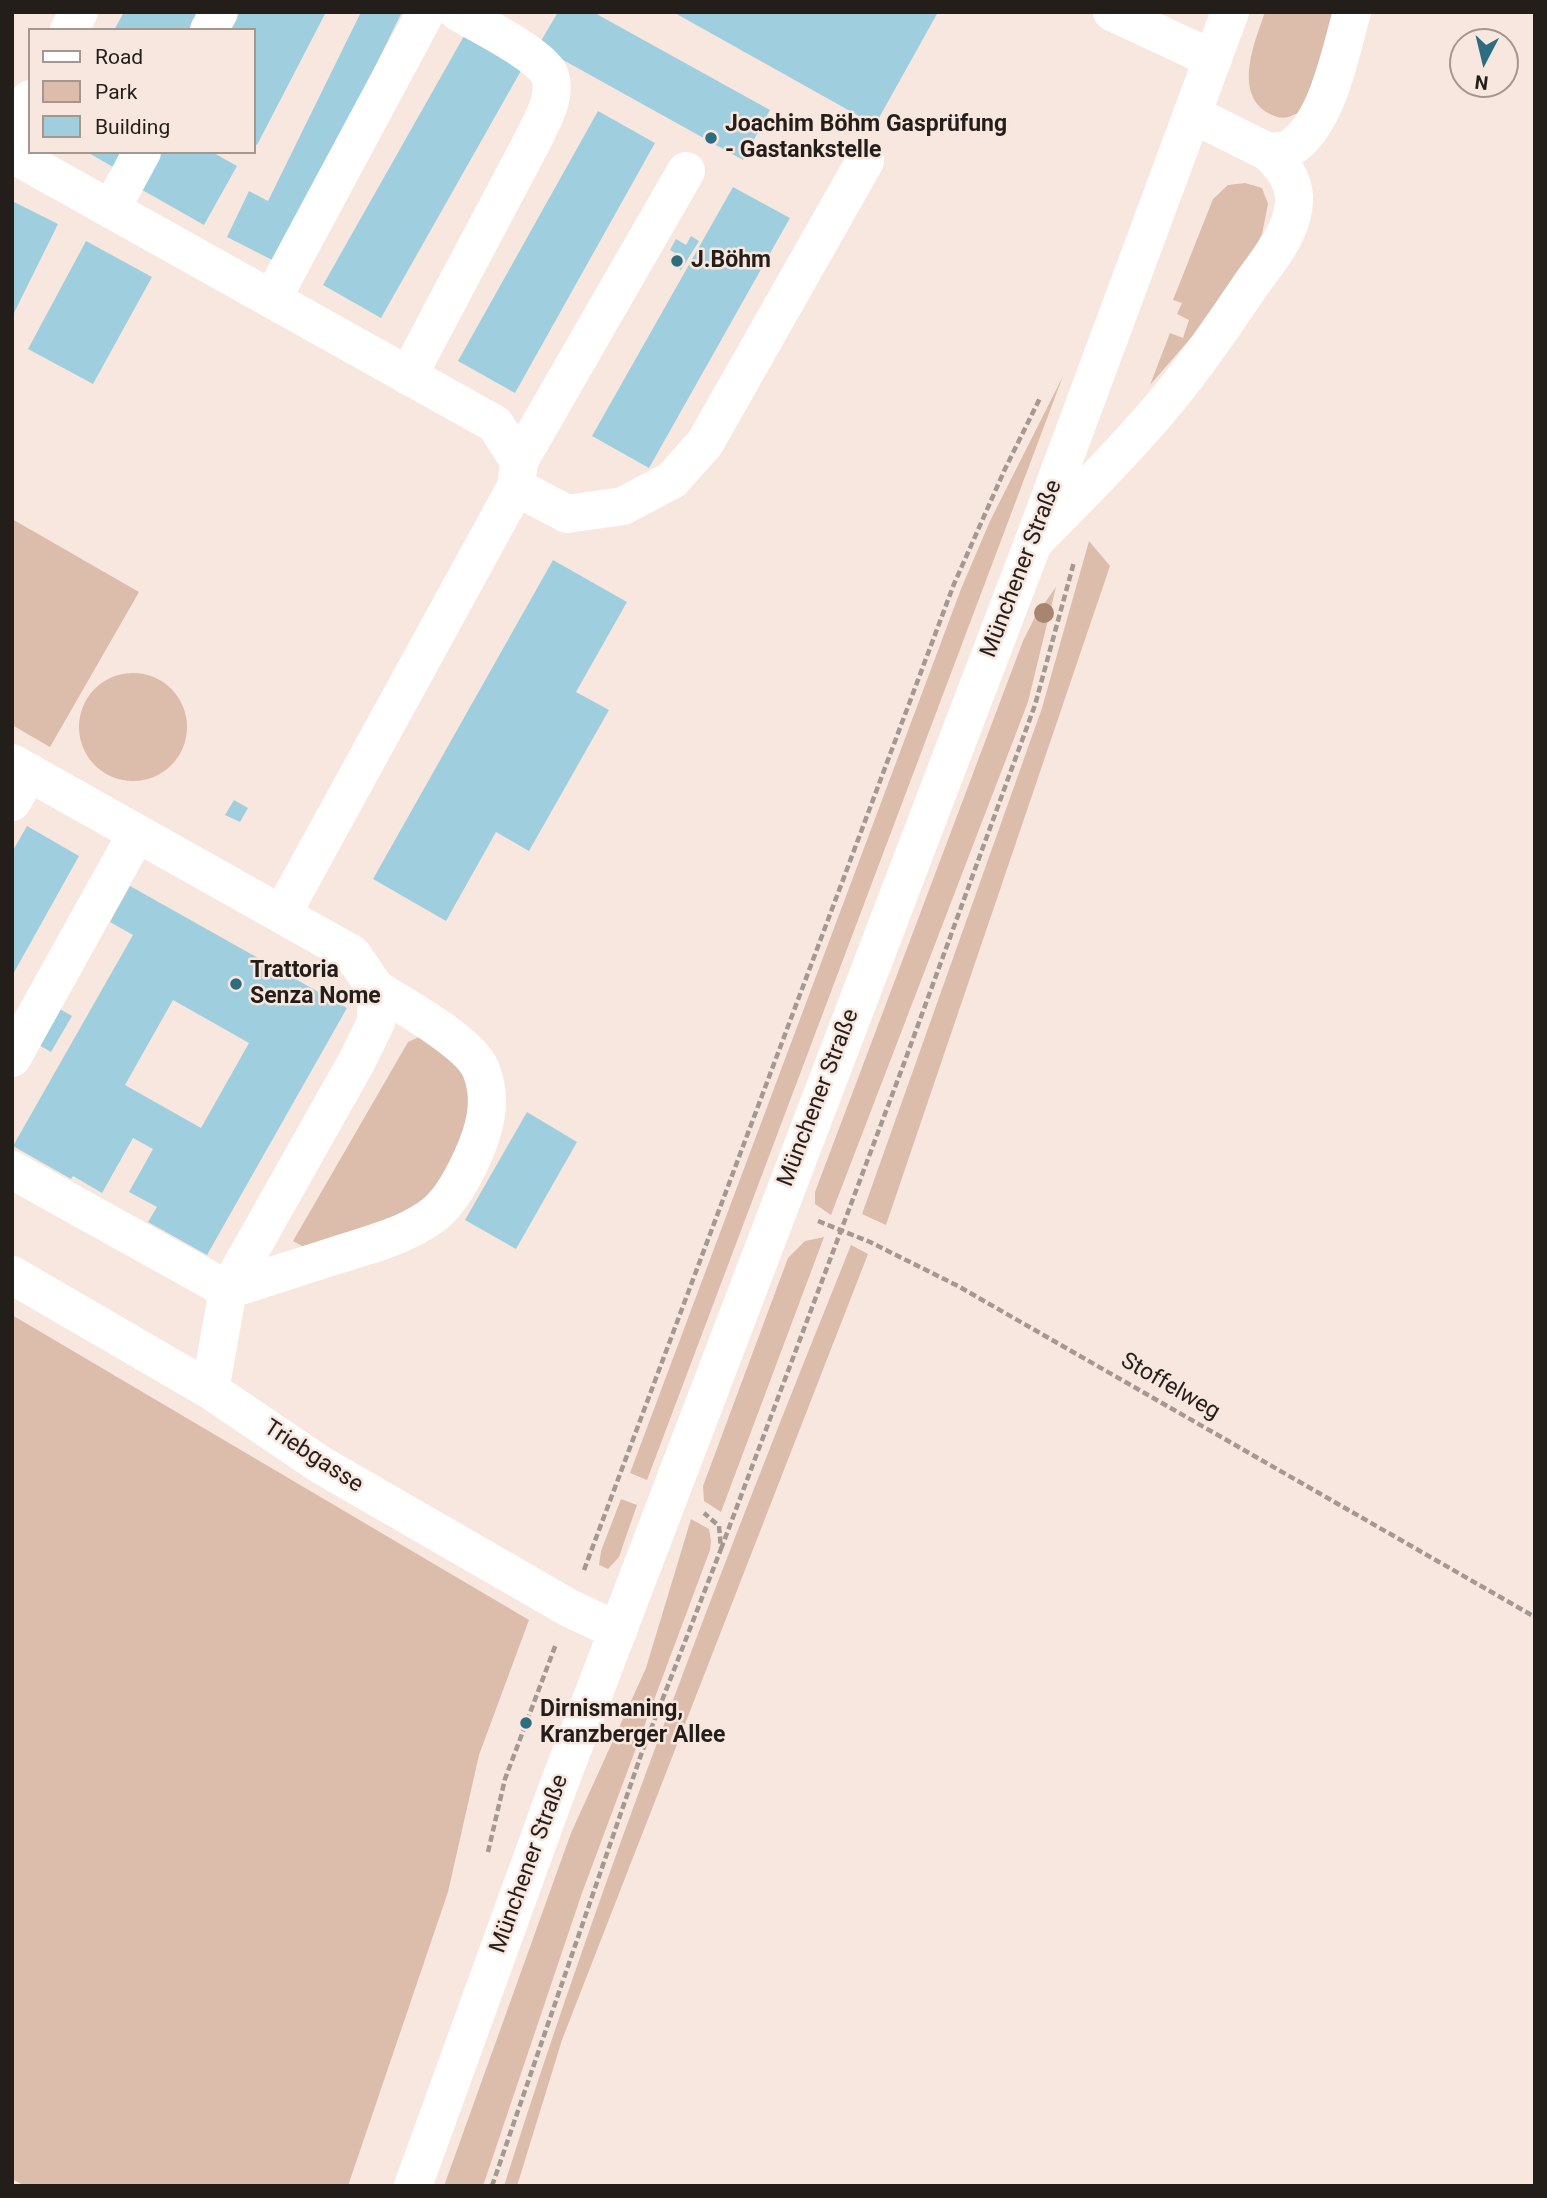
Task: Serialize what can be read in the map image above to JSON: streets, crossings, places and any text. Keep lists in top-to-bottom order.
{
  "streets": {
    "street": ["Münchener Straße", "Triebgasse"],
    "path": ["Stoffelweg"]
  },
  "crossings": [
    ["Münchener Straße", "Stoffelweg"],
    ["Münchener Straße", "Triebgasse"]
  ],
  "places": [
    "Joachim Böhm Gasprüfung - Gastankstelle",
    "J.Böhm",
    "Trattoria Senza Nome",
    "Dirnismaning, Kranzberger Allee"
  ],
  "legend": ["Road", "Park", "Building"],
  "north": "bottom"
}
